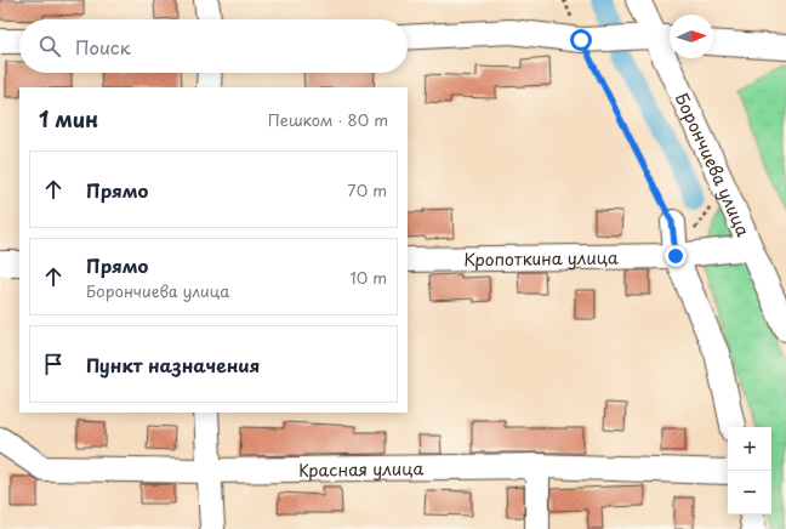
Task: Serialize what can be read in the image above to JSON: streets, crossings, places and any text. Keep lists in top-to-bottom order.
{
  "streets": {
    "street": ["Борончиева улица", "Кропоткина улица", "Красная улица"]
  },
  "crossings": [
    ["Борончиева улица", "Кропоткина улица"]
  ],
  "north": "right",
  "page": {
    "search": "Поиск",
    "heading": ["1 мин", "Пешком · 80 m"],
    "list": [
      ["Прямо", "70 m"],
      ["Прямо", "Борончиева улица", "10 m"],
      "Пункт назначения"
    ],
    "map_buttons": ["+", "−"]
  }
}
